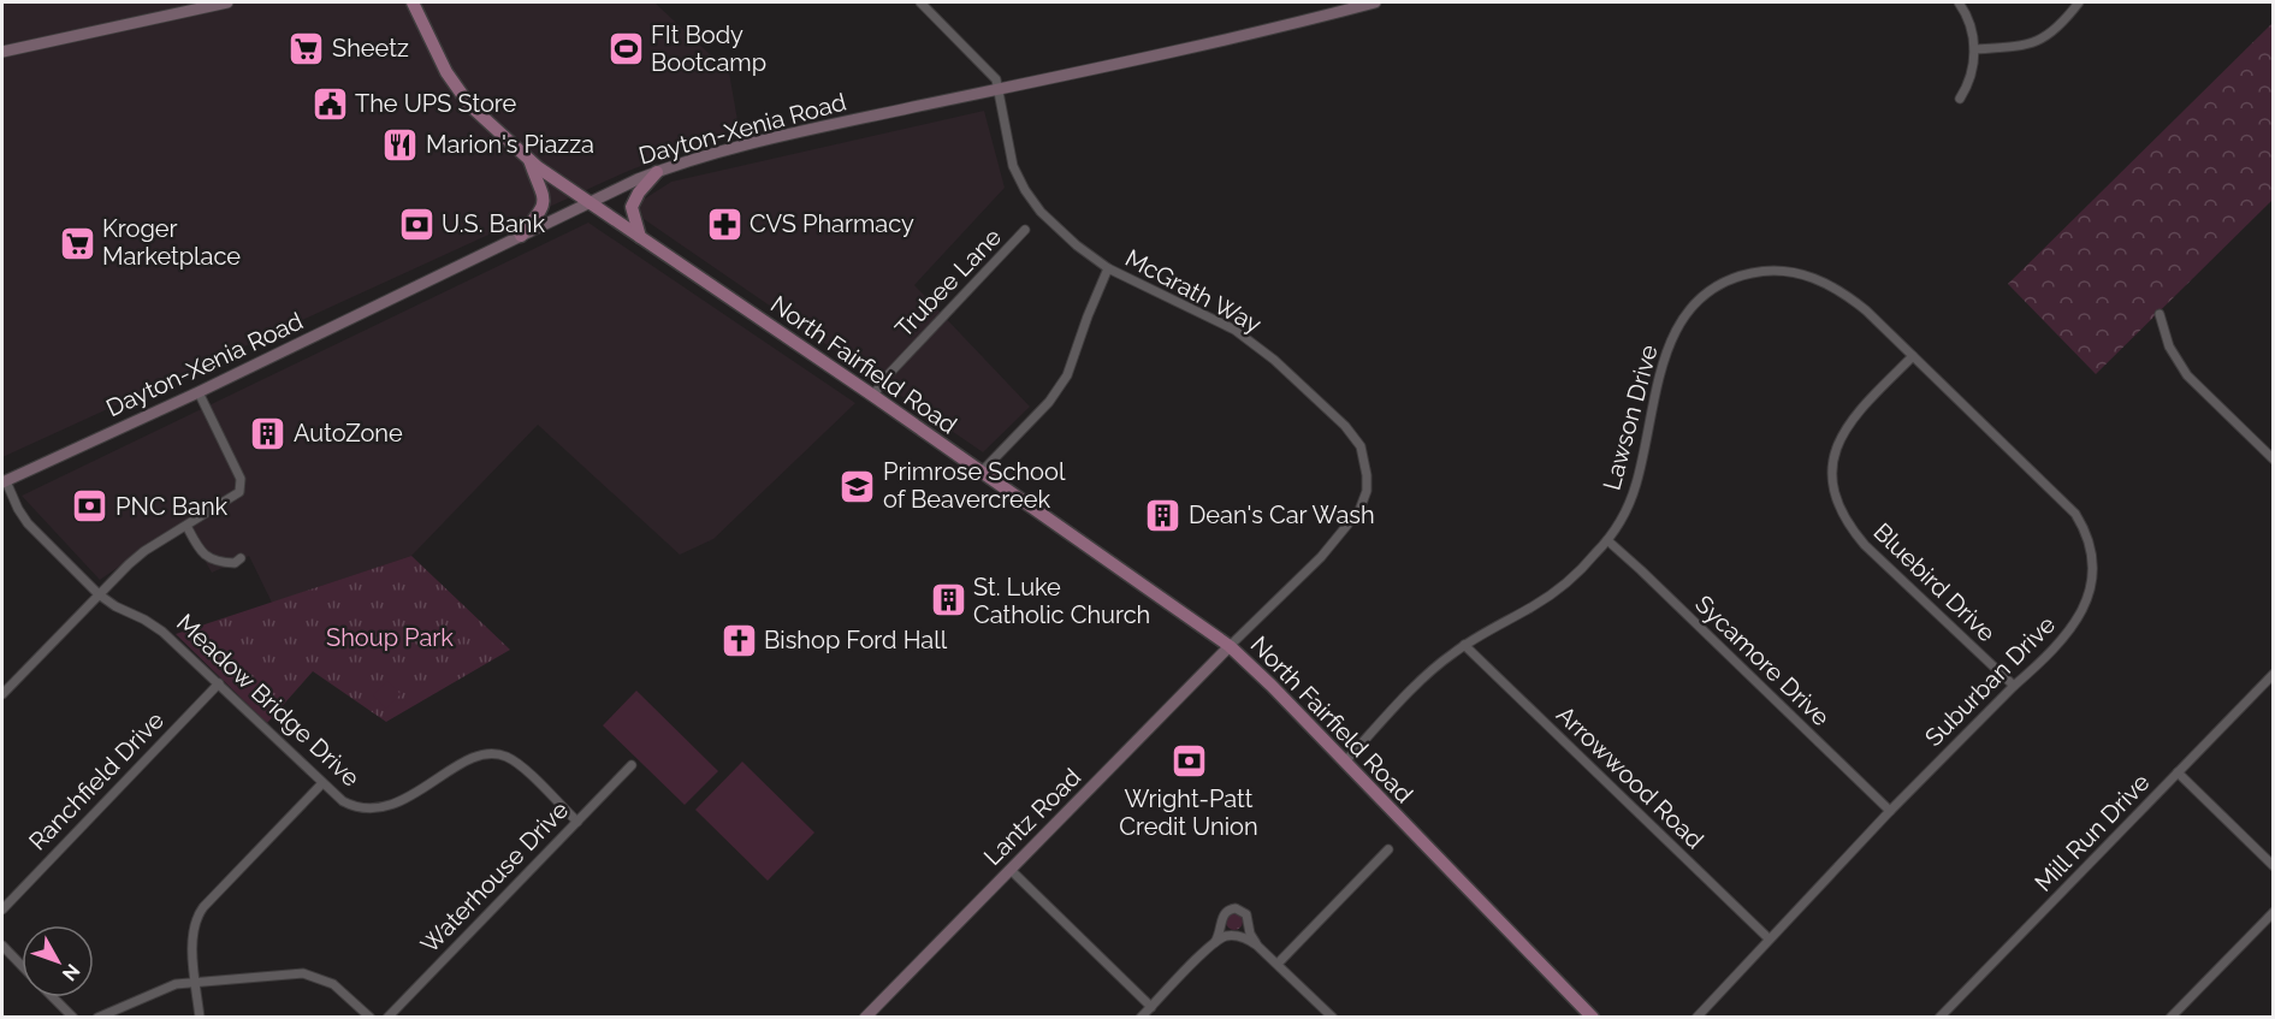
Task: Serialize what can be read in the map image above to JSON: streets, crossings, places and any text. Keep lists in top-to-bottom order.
{
  "streets": {
    "main road": ["Dayton-Xenia Road", "North Fairfield Road", "Lantz Road"],
    "street": [
      "Trubee Lane",
      "McGrath Way",
      "Lawson Drive",
      "Bluebird Drive",
      "Sycamore Drive",
      "Suburban Drive",
      "Meadow Bridge Drive",
      "Arrowwood Road",
      "Ranchfield Drive",
      "Mill Run Drive",
      "Waterhouse Drive"
    ]
  },
  "crossings": [
    ["Dayton-Xenia Road", "McGrath Way"],
    ["Dayton-Xenia Road", "North Fairfield Road"],
    ["Dayton-Xenia Road", "Meadow Bridge Drive"],
    ["Trubee Lane", "North Fairfield Road"],
    ["McGrath Way", "North Fairfield Road"],
    ["McGrath Way", "Lantz Road"],
    ["North Fairfield Road", "Lawson Drive"],
    ["North Fairfield Road", "Lantz Road"],
    ["Lawson Drive", "Bluebird Drive"],
    ["Lawson Drive", "Sycamore Drive"],
    ["Lawson Drive", "Suburban Drive"],
    ["Lawson Drive", "Arrowwood Road"],
    ["Bluebird Drive", "Suburban Drive"],
    ["Sycamore Drive", "Suburban Drive"],
    ["Suburban Drive", "Arrowwood Road"],
    ["Meadow Bridge Drive", "Ranchfield Drive"],
    ["Meadow Bridge Drive", "Waterhouse Drive"]
  ],
  "parks": ["Shoup Park"],
  "places": {
    "supermarket": ["Sheetz", "Kroger Marketplace"],
    "sports": ["FIt Body Bootcamp"],
    "public building": ["The UPS Store"],
    "restaurant": ["Marion's Piazza"],
    "bank": ["U.S. Bank", "PNC Bank", "Wright-Patt Credit Union"],
    "pharmacy": ["CVS Pharmacy"],
    "building": ["AutoZone", "Dean's Car Wash", "St. Luke Catholic Church"],
    "school or university": ["Primrose School of Beavercreek"],
    "church": ["Bishop Ford Hall"]
  },
  "north": "bottom right"
}
